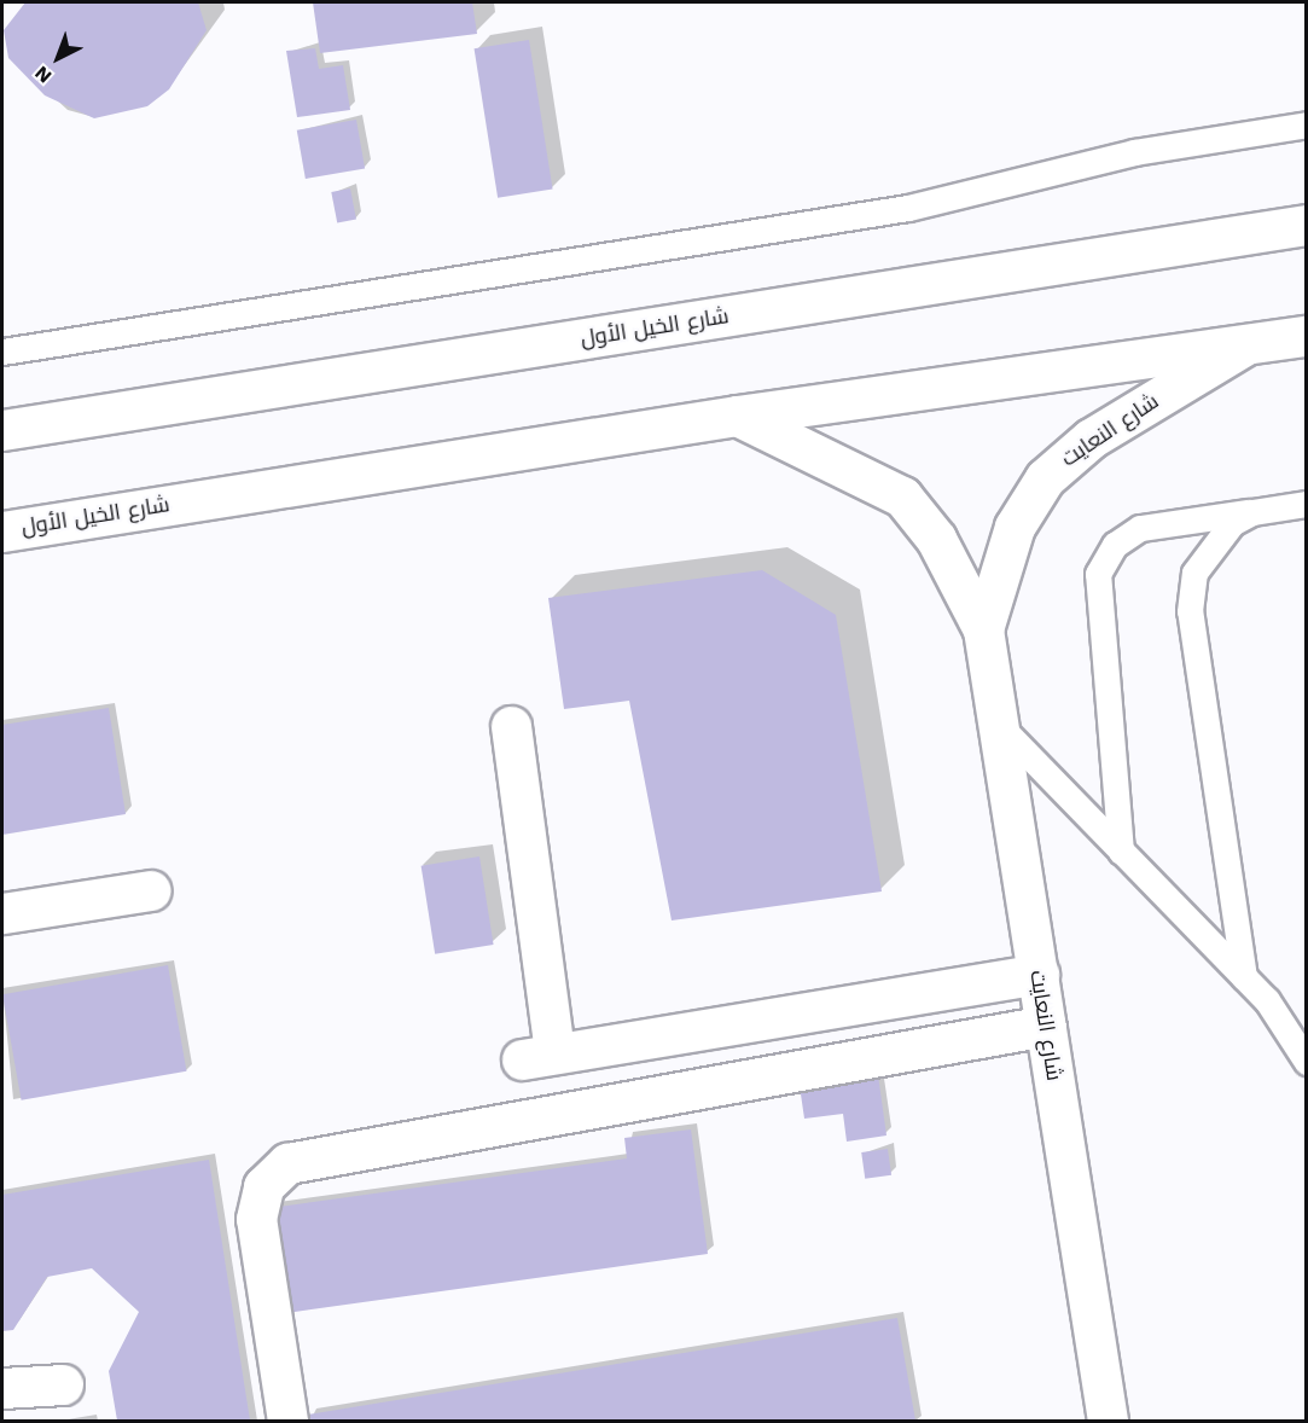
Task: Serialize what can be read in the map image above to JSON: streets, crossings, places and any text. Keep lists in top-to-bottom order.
{
  "streets": {
    "street": ["شارع الخيل الأول", "شارع النعايت"]
  },
  "crossings": [
    ["شارع الخيل الأول", "شارع النعايت"]
  ],
  "north": "bottom left"
}
